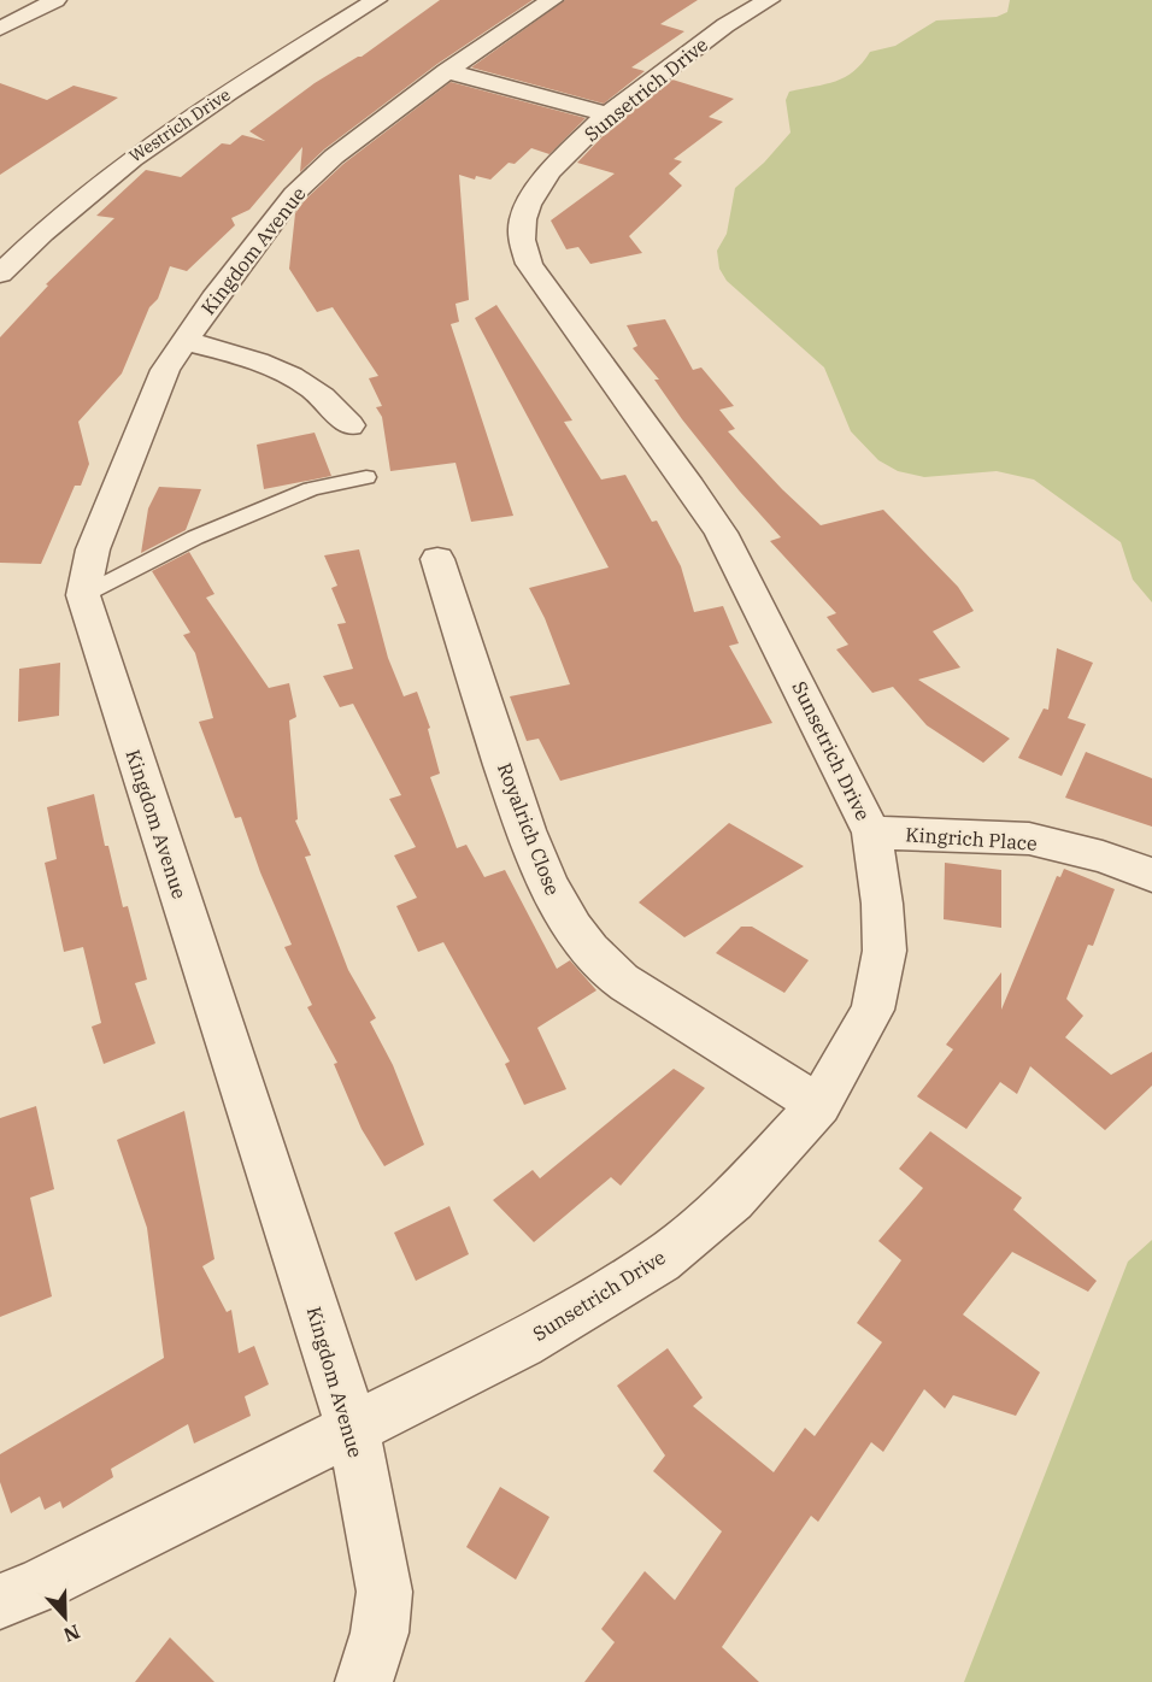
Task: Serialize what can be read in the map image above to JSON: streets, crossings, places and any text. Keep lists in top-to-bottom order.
{
  "streets": {
    "street": [
      "Sunsetrich Drive",
      "Westrich Drive",
      "Kingdom Avenue",
      "Royalrich Close",
      "Kingrich Place"
    ]
  },
  "crossings": [
    ["Sunsetrich Drive", "Kingdom Avenue"],
    ["Sunsetrich Drive", "Royalrich Close"],
    ["Sunsetrich Drive", "Kingrich Place"]
  ],
  "north": "bottom"
}
